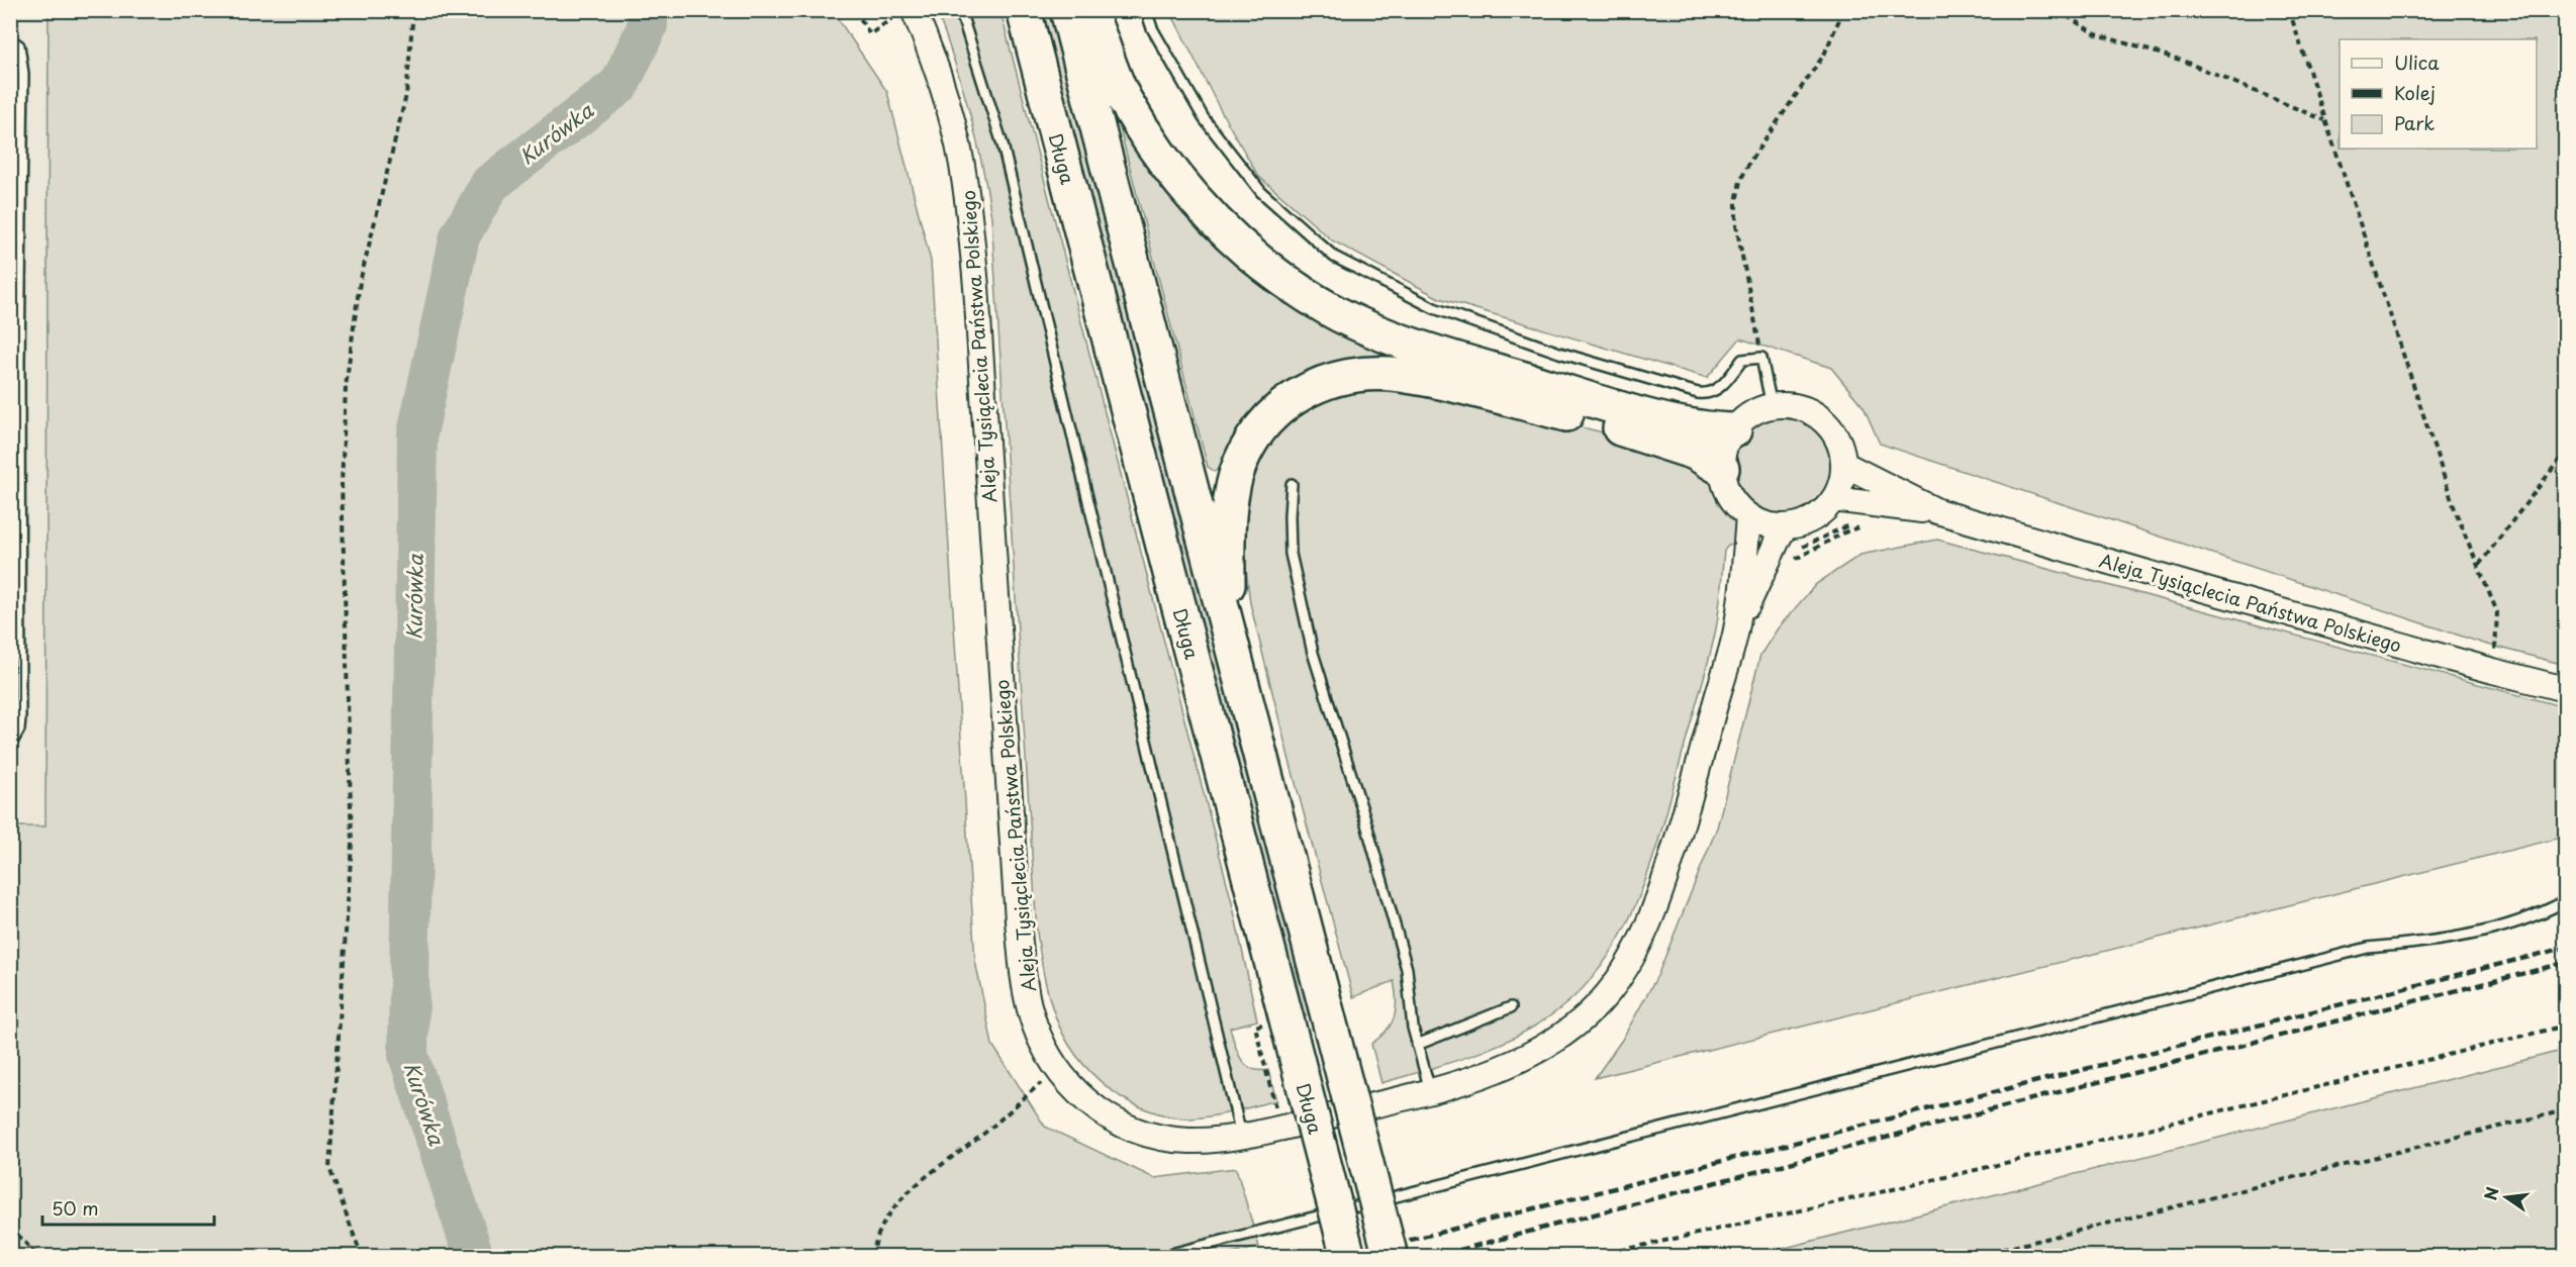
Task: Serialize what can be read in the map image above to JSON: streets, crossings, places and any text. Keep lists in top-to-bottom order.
{
  "streets": {
    "highway": ["Długa"],
    "street": ["Aleja Tysiąclecia Państwa Polskiego"]
  },
  "water": ["Kurówka"],
  "legend": ["Ulica", "Kolej", "Park"],
  "scale_bar": "50 m",
  "north": "left"
}
